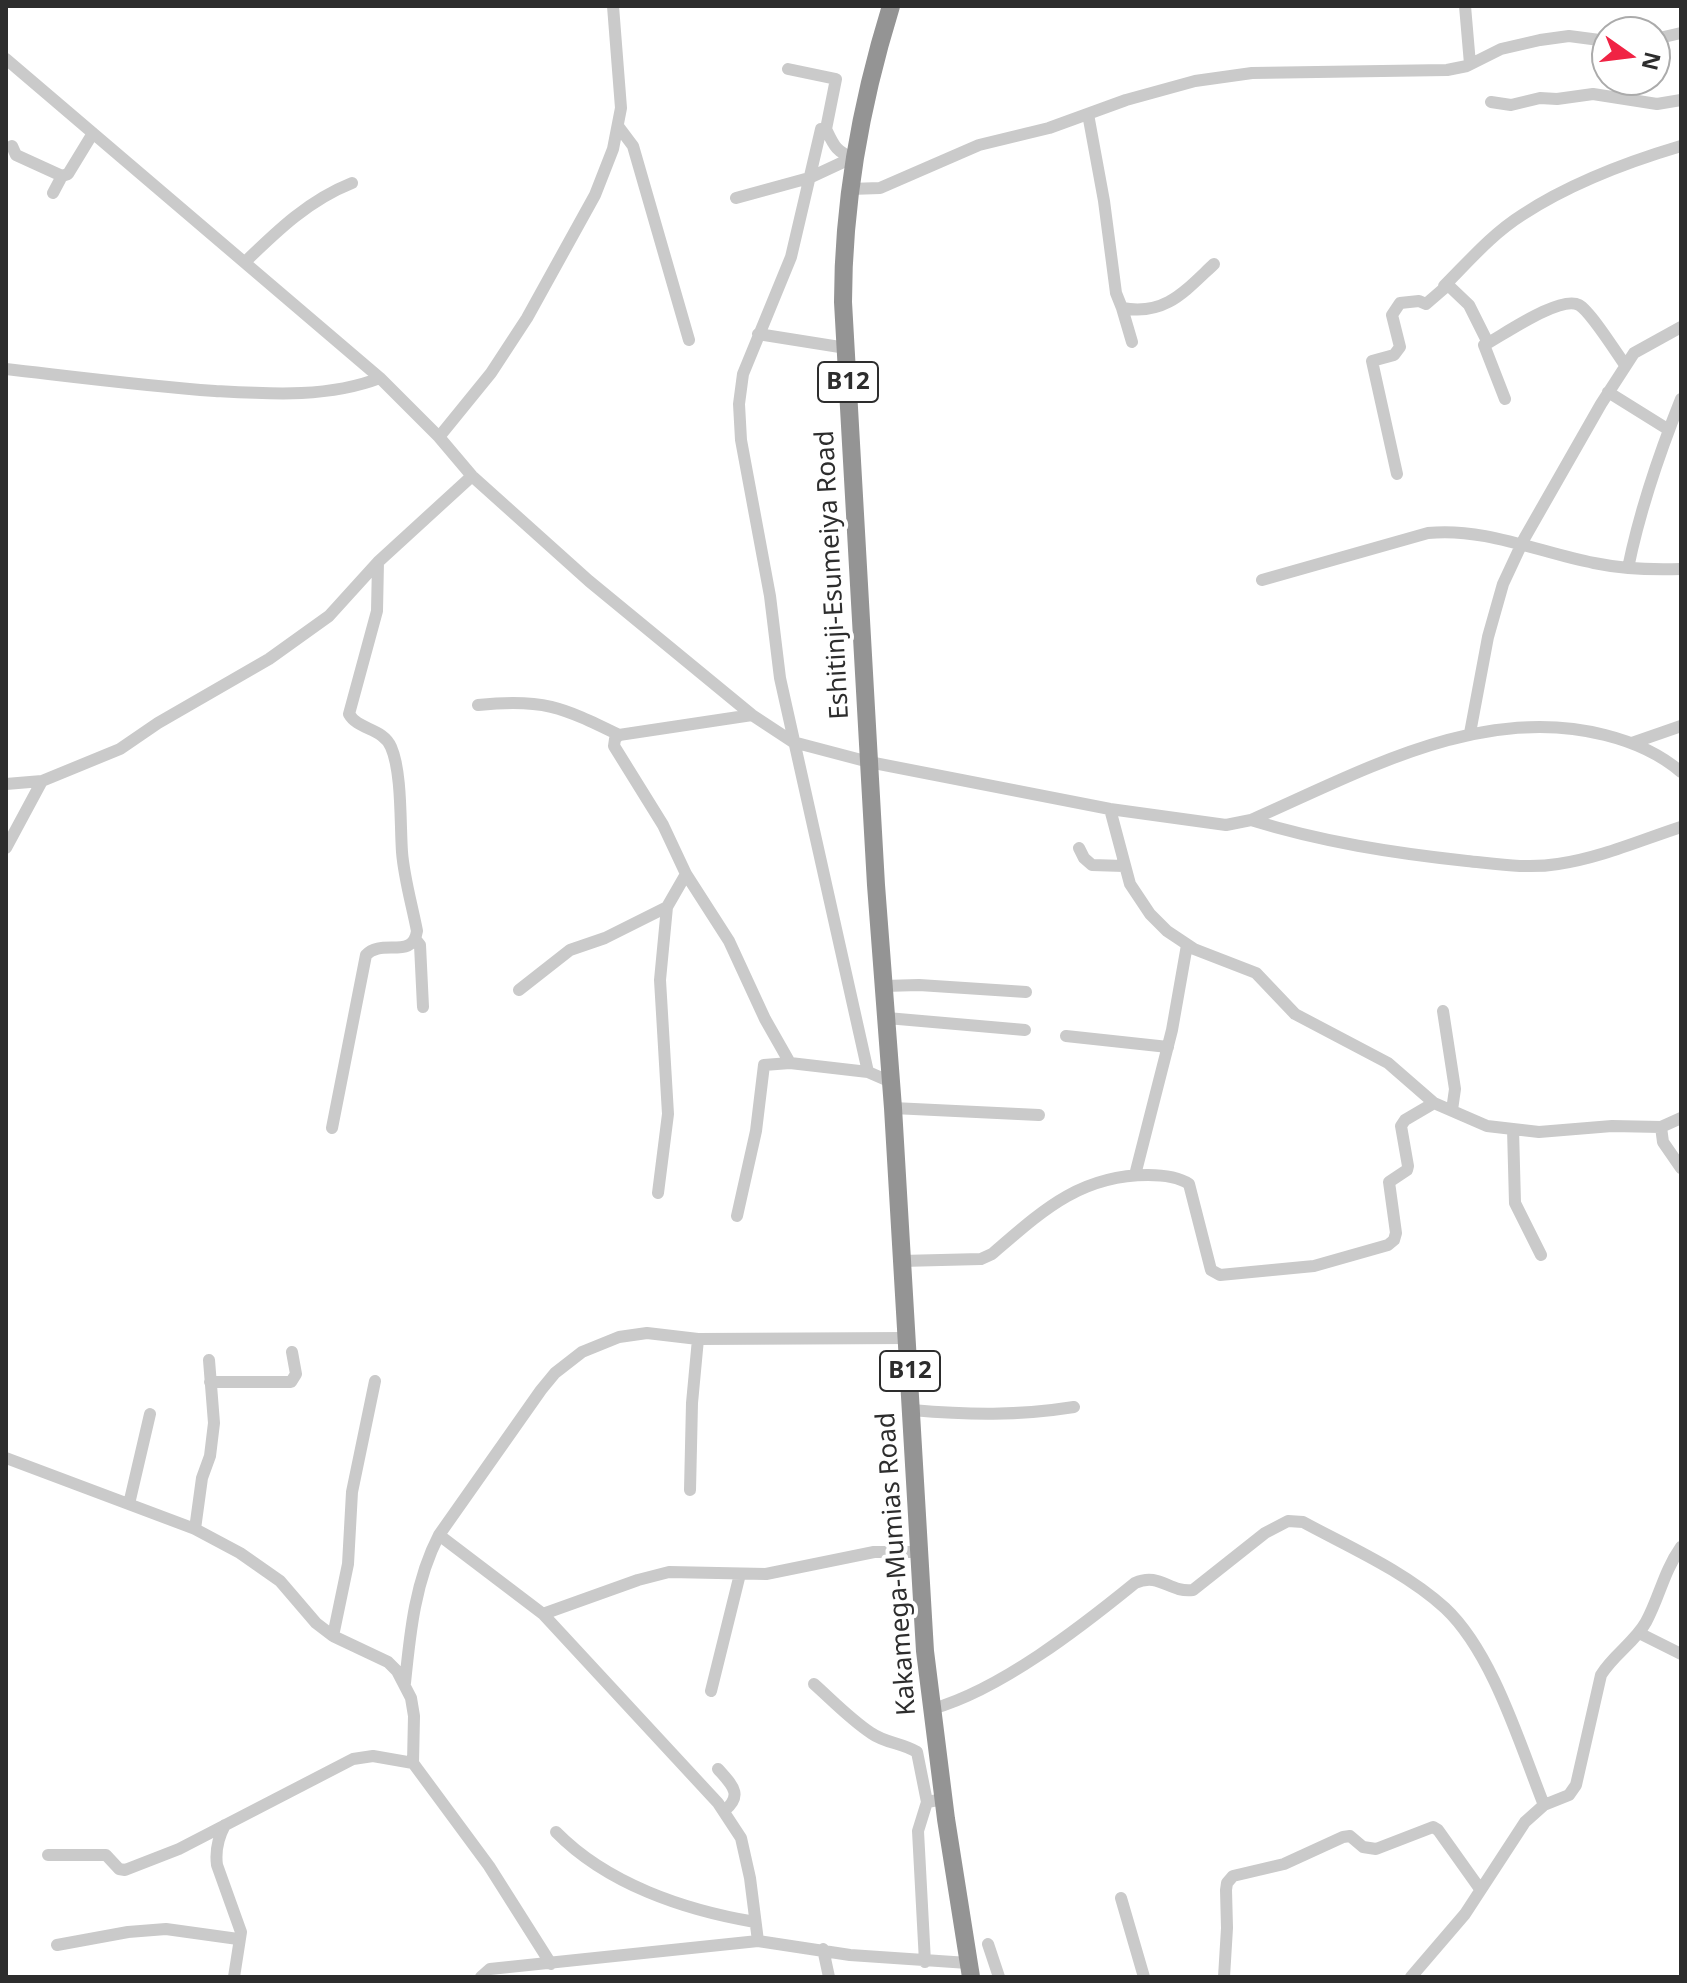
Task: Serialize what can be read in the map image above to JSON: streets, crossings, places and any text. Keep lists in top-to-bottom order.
{
  "streets": {
    "highway": ["B12", "Eshitinji-Esumeiya Road", "Kakamega-Mumias Road"]
  },
  "crossings": [
    ["Eshitinji-Esumeiya Road", "Kakamega-Mumias Road"]
  ],
  "north": "right"
}
